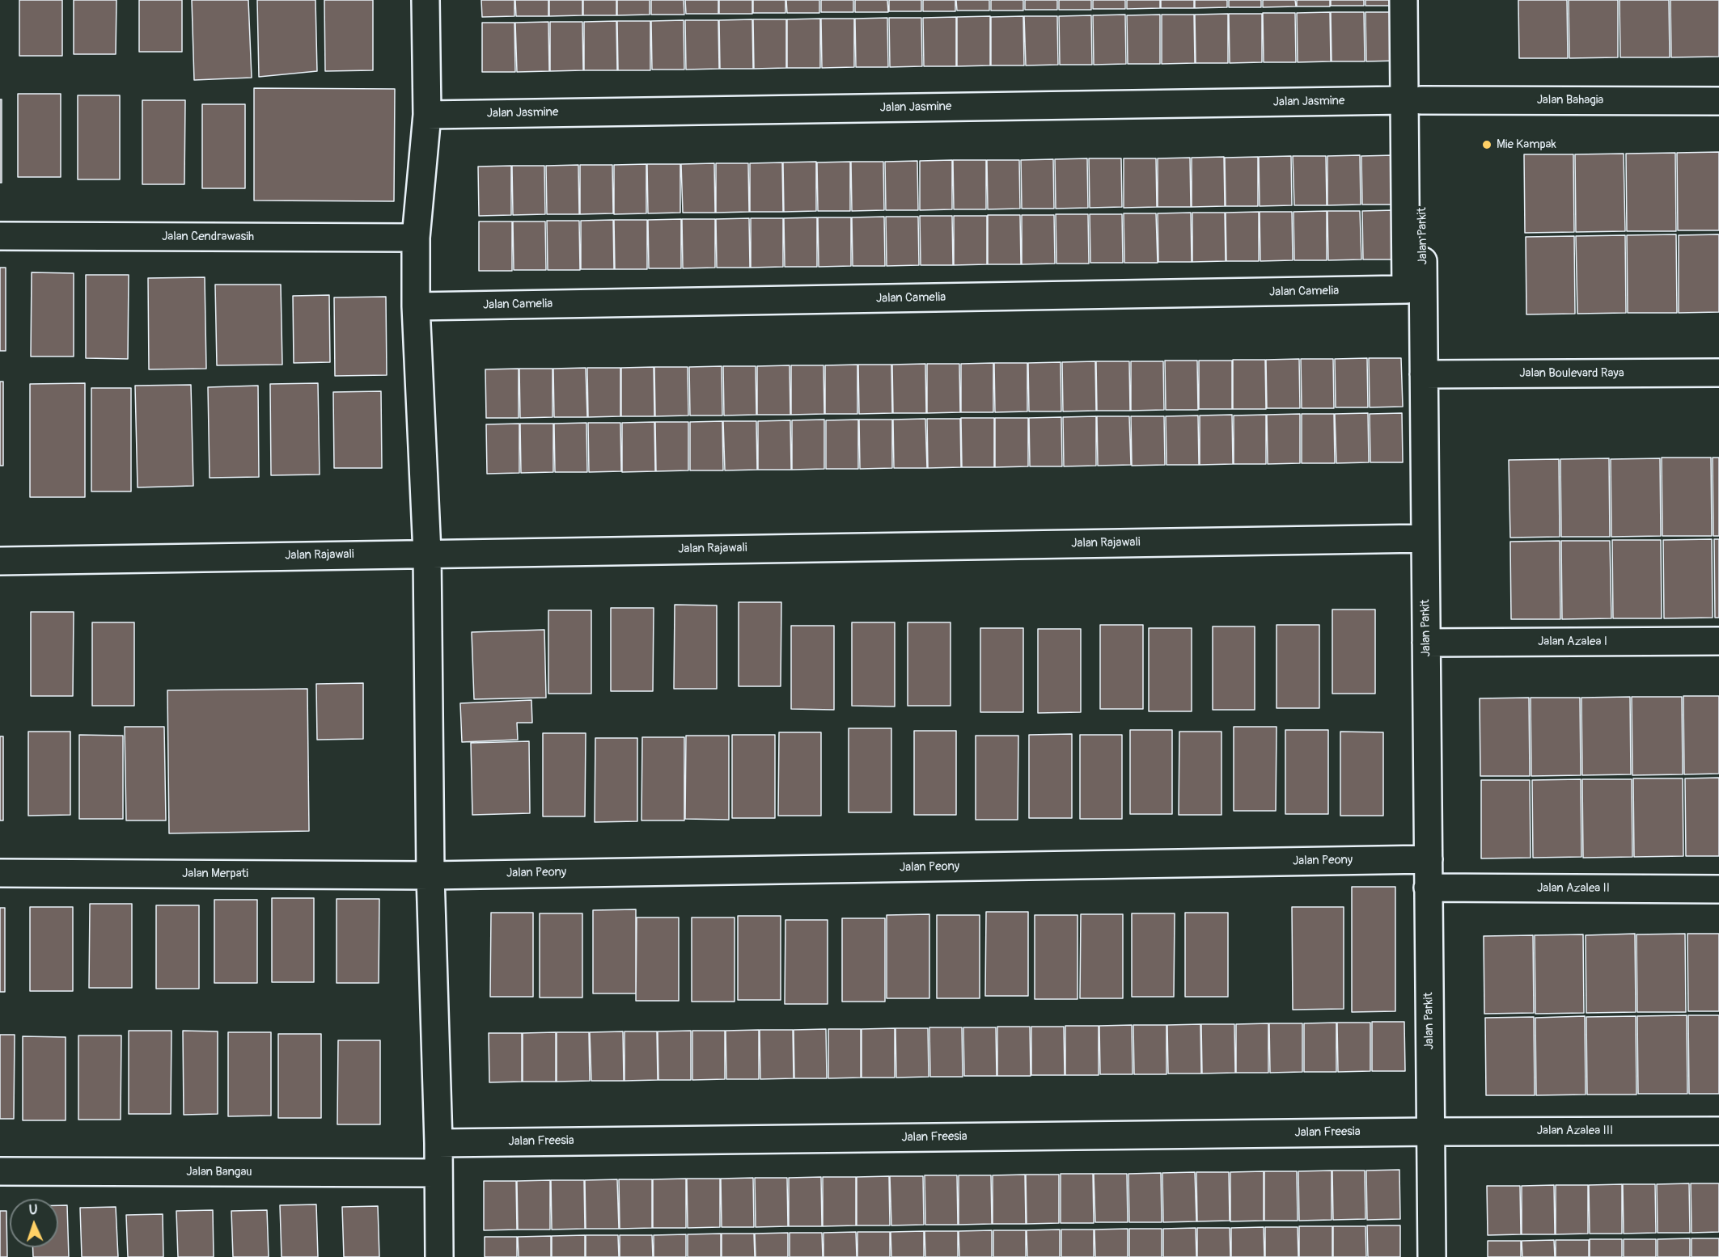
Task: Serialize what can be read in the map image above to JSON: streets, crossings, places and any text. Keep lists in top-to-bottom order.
{
  "streets": {
    "street": [
      "Jalan Bahagia",
      "Jalan Jasmine",
      "Jalan Parkit",
      "Jalan Cendrawasih",
      "Jalan Camelia",
      "Jalan Boulevard Raya",
      "Jalan Rajawali",
      "Jalan Azalea I",
      "Jalan Peony",
      "Jalan Merpati",
      "Jalan Azalea II",
      "Jalan Azalea III",
      "Jalan Freesia",
      "Jalan Bangau"
    ]
  },
  "crossings": [
    ["Jalan Bahagia", "Jalan Jasmine"],
    ["Jalan Bahagia", "Jalan Parkit"],
    ["Jalan Bahagia", "Jalan Camelia"],
    ["Jalan Jasmine", "Jalan Parkit"],
    ["Jalan Jasmine", "Jalan Camelia"],
    ["Jalan Parkit", "Jalan Camelia"],
    ["Jalan Parkit", "Jalan Boulevard Raya"],
    ["Jalan Parkit", "Jalan Rajawali"],
    ["Jalan Parkit", "Jalan Azalea I"],
    ["Jalan Parkit", "Jalan Peony"],
    ["Jalan Parkit", "Jalan Azalea II"],
    ["Jalan Parkit", "Jalan Azalea III"],
    ["Jalan Parkit", "Jalan Freesia"],
    ["Jalan Peony", "Jalan Merpati"],
    ["Jalan Azalea III", "Jalan Freesia"]
  ],
  "places": ["Mie Kampak"],
  "north": "top"
}
